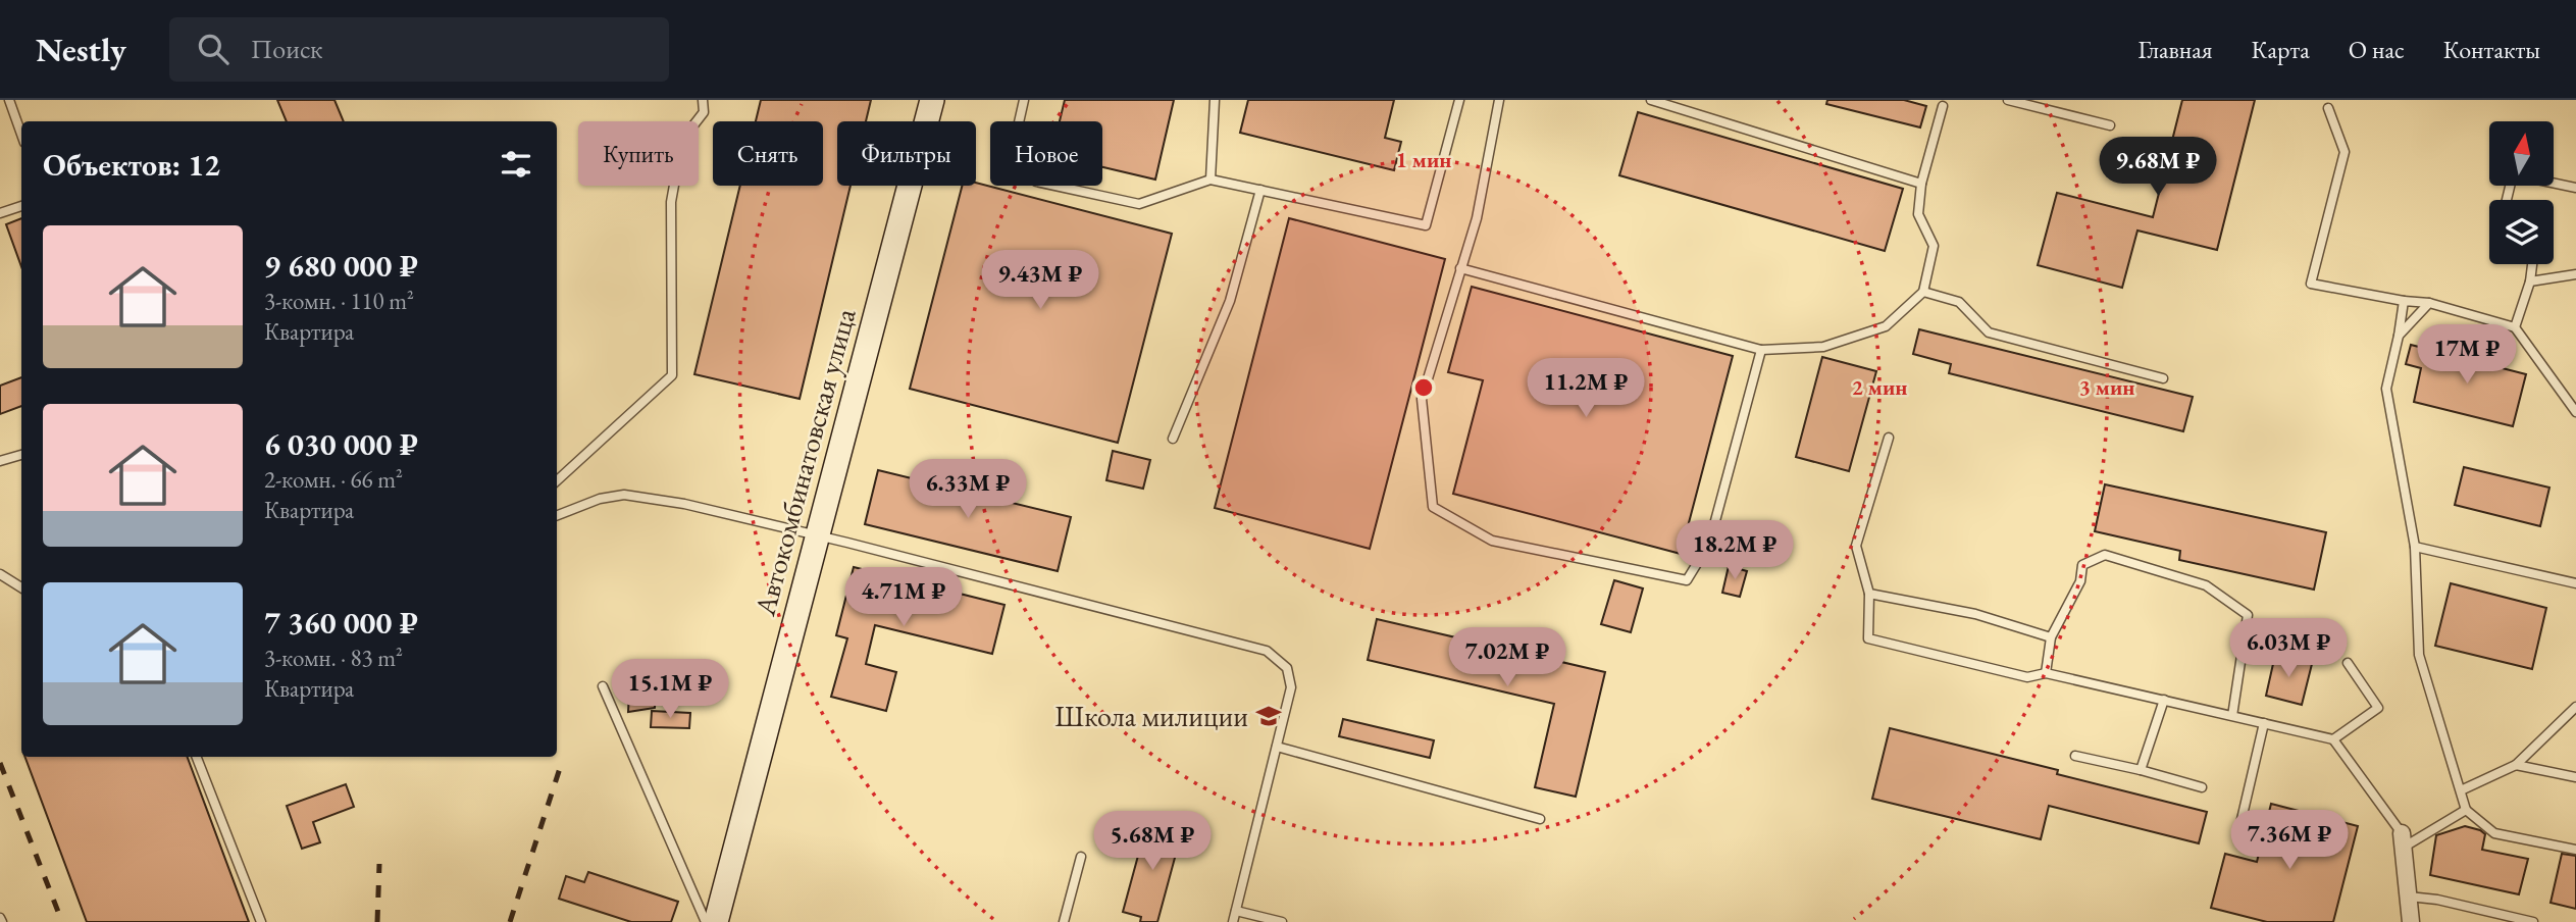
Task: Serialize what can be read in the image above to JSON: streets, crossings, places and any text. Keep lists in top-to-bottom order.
{
  "streets": {
    "street": ["Автокомбинатовская улица"]
  },
  "places": {
    "school or university": ["Школа милиции"]
  },
  "north": "top",
  "page": {
    "header": "Nestly",
    "search": "Поиск",
    "nav": [
      "Главная",
      "Карта",
      "О нас",
      "Контакты"
    ],
    "chip": [
      "Купить",
      "Снять",
      "Фильтры",
      "Новое"
    ],
    "heading": "Объектов: 12",
    "price": [
      "9.68M ₽",
      "9.43M ₽",
      "17M ₽",
      "11.2M ₽",
      "6.33M ₽",
      "18.2M ₽",
      "4.71M ₽",
      "6.03M ₽",
      "7.02M ₽",
      "15.1M ₽",
      "7.36M ₽",
      "5.68M ₽"
    ],
    "list": [
      {
        "name": "9 680 000 ₽",
        "note": "3-комн. · 110 m² · Квартира"
      },
      {
        "name": "6 030 000 ₽",
        "note": "2-комн. · 66 m² · Квартира"
      },
      {
        "name": "7 360 000 ₽",
        "note": "3-комн. · 83 m² · Квартира"
      }
    ]
  },
  "rings": ["1 мин", "2 мин", "3 мин"]
}
